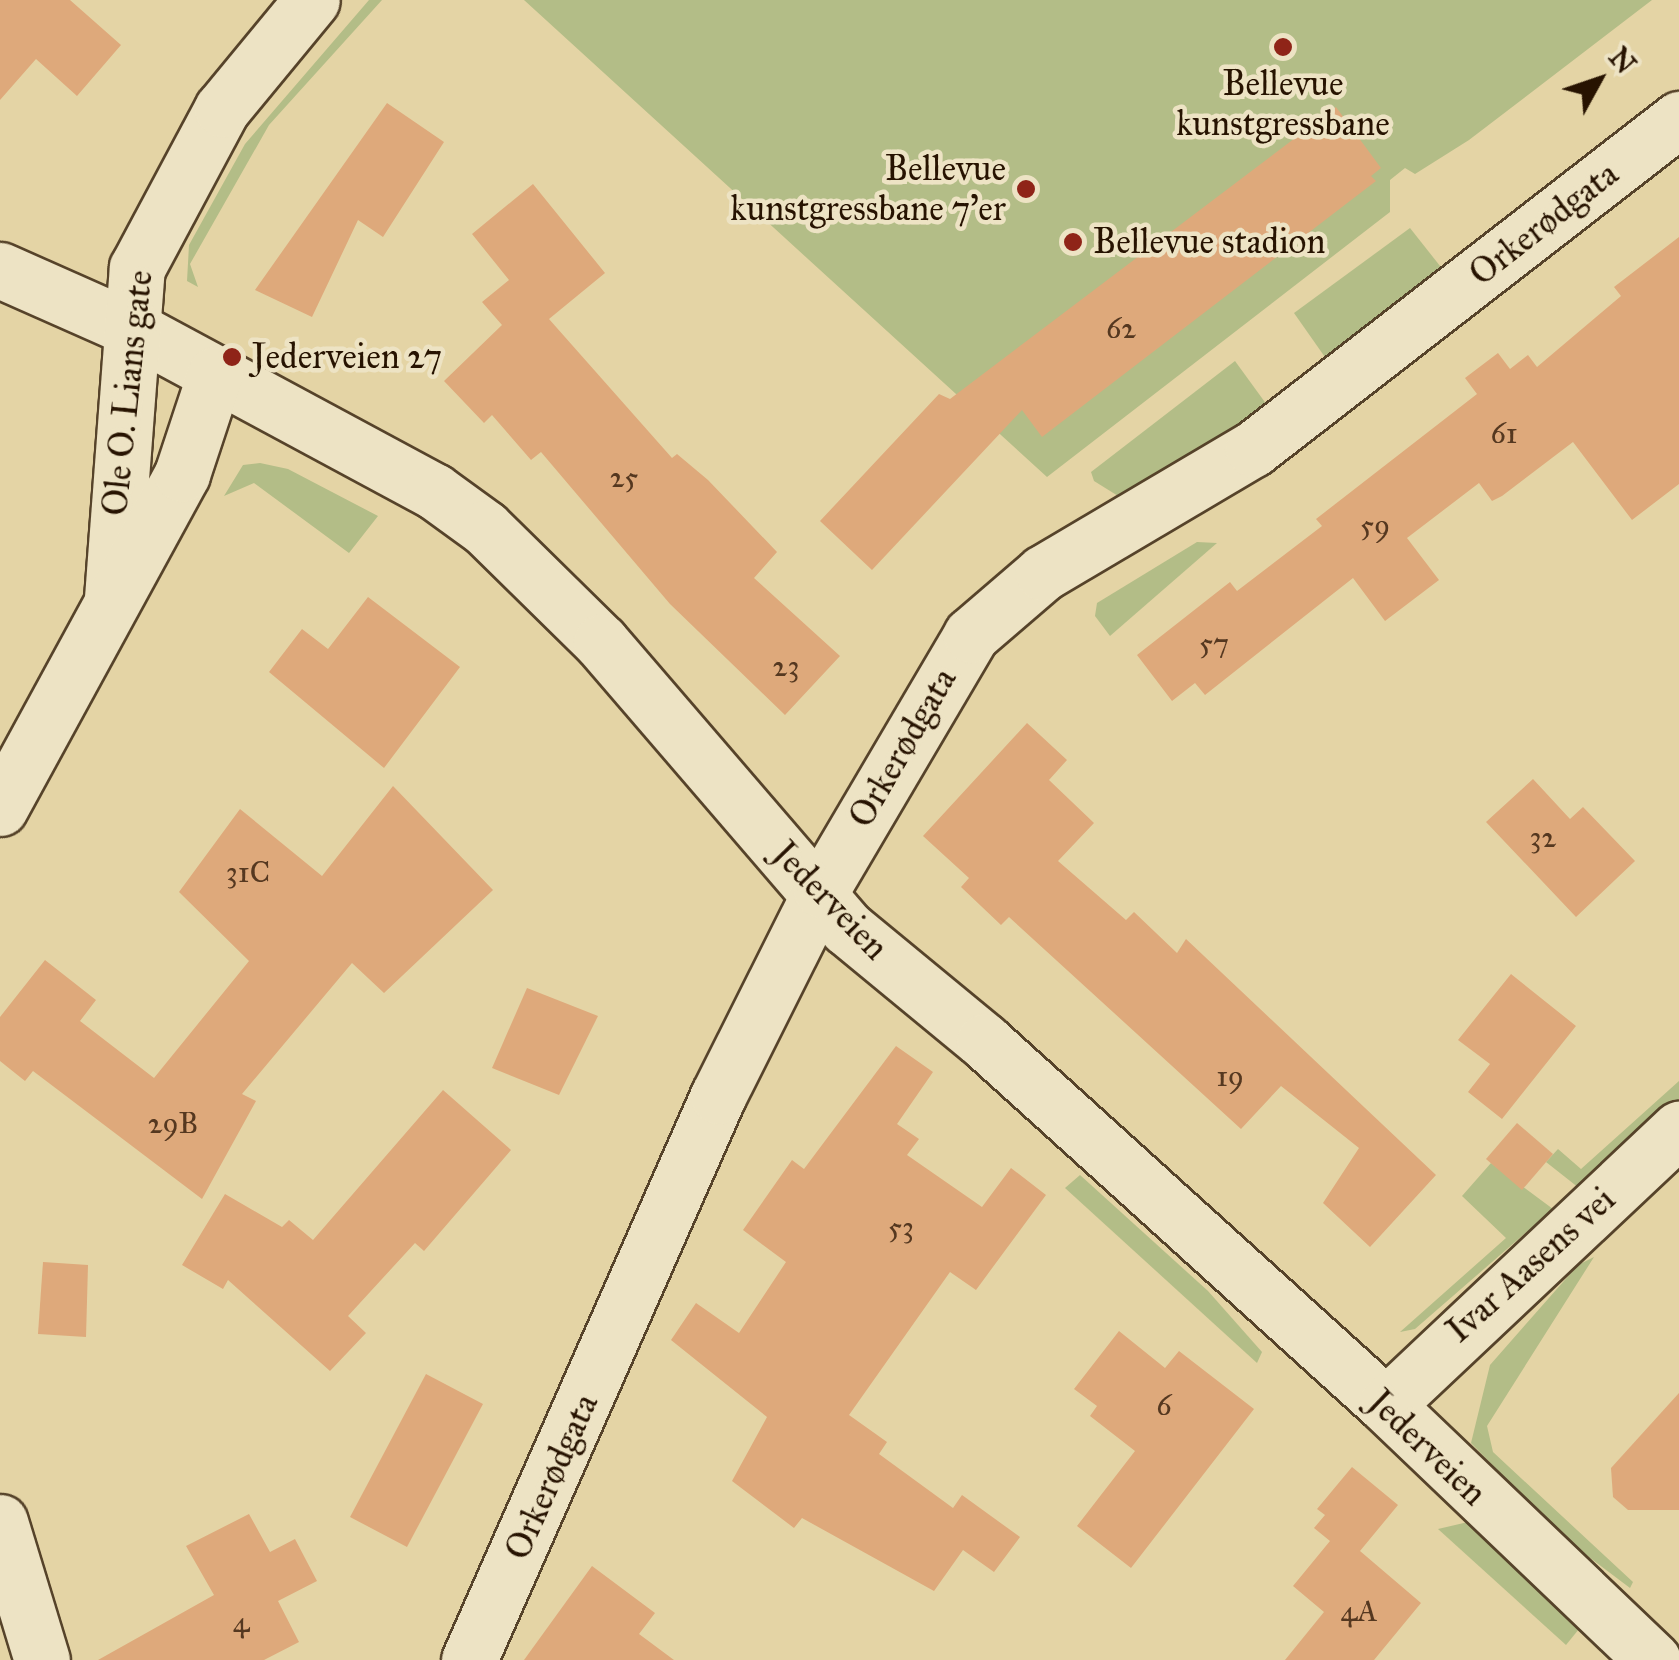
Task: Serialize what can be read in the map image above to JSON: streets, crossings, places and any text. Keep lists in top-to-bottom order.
{
  "streets": {
    "street": [
      "Orkerødgata",
      "Ole O. Lians gate",
      "Jederveien",
      "Ivar Aasens vei"
    ]
  },
  "crossings": [
    ["Orkerødgata", "Jederveien"],
    ["Ole O. Lians gate", "Jederveien"],
    ["Jederveien", "Ivar Aasens vei"]
  ],
  "places": [
    "Bellevue kunstgressbane",
    "Bellevue kunstgressbane 7'er",
    "Bellevue stadion",
    "Jederveien 27"
  ],
  "house_numbers": [
    "62",
    "61",
    "25",
    "59",
    "57",
    "23",
    "32",
    "31C",
    "19",
    "29B",
    "53",
    "6",
    "4A",
    "4"
  ],
  "north": "top right"
}
